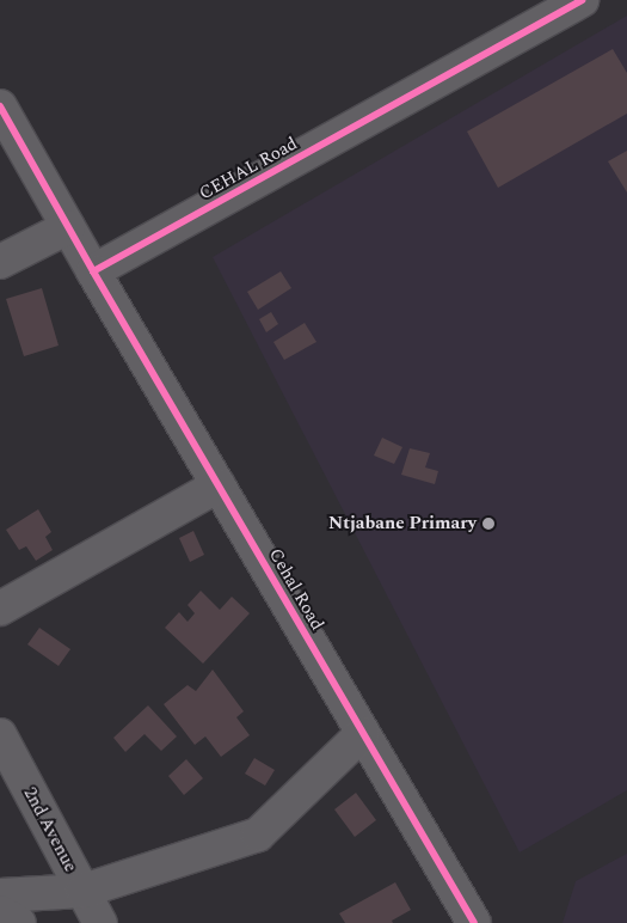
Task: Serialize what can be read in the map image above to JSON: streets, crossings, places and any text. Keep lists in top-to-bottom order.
{
  "streets": {
    "street": ["CEHAL Road", "Cehal Road", "2nd Avenue"]
  },
  "crossings": [
    ["CEHAL Road", "Cehal Road"]
  ],
  "places": ["Ntjabane Primary"]
}
